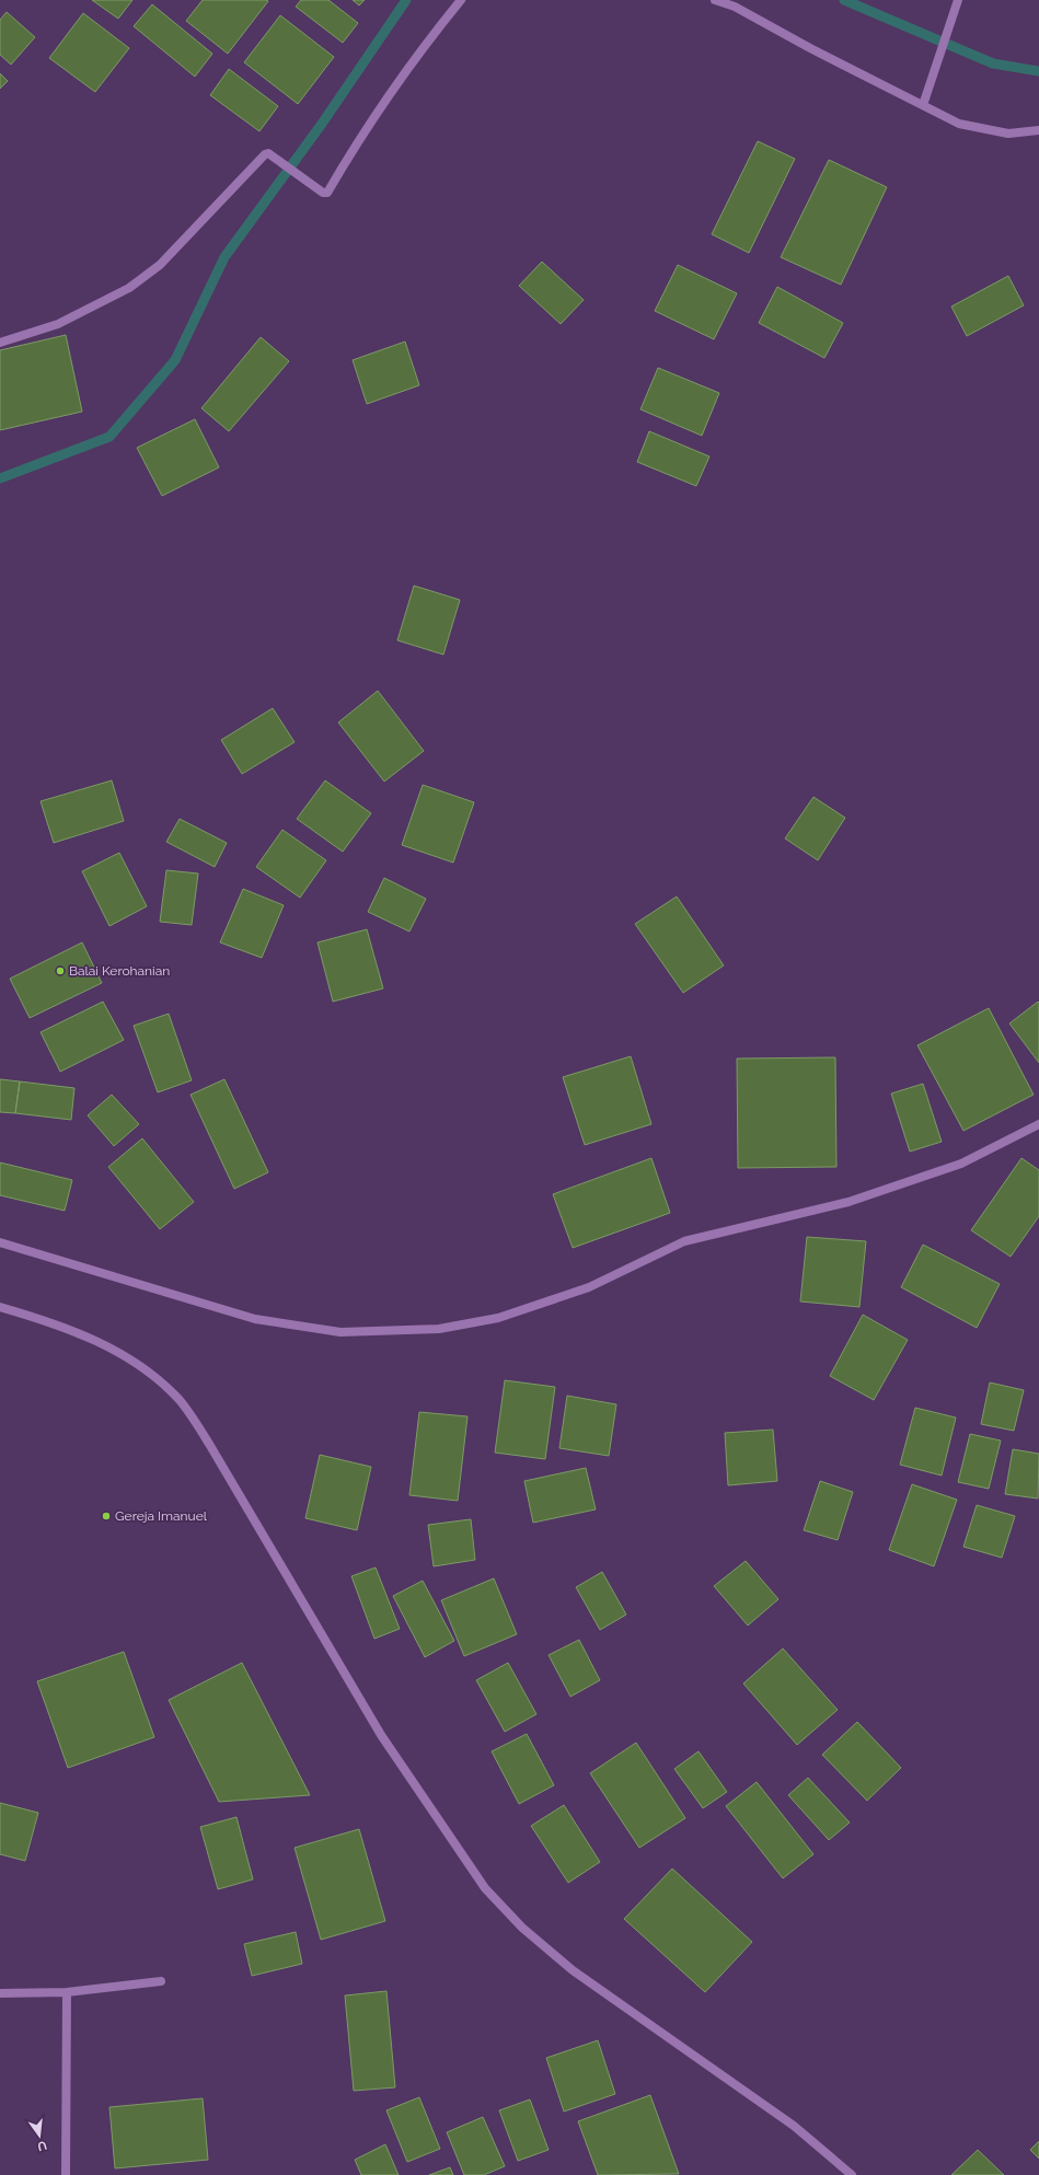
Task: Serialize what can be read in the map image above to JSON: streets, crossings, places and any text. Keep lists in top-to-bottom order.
{
  "places": ["Balai Kerohanian", "Gereja Imanuel"],
  "north": "bottom"
}
